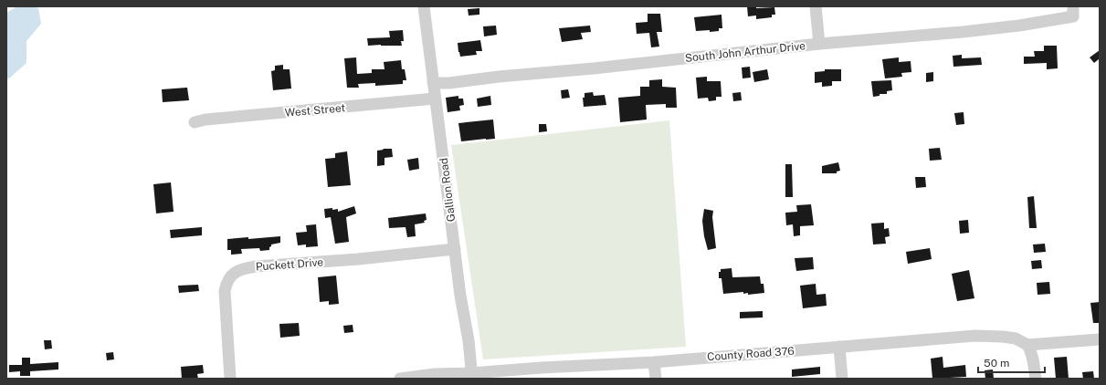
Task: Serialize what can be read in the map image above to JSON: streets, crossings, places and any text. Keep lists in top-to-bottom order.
{
  "streets": {
    "street": [
      "South John Arthur Drive",
      "West Street",
      "Gallion Road",
      "Puckett Drive",
      "County Road 376"
    ]
  },
  "crossings": [
    ["South John Arthur Drive", "Gallion Road"],
    ["West Street", "Gallion Road"],
    ["Gallion Road", "Puckett Drive"],
    ["Gallion Road", "County Road 376"]
  ],
  "scale_bar": "50 m"
}
